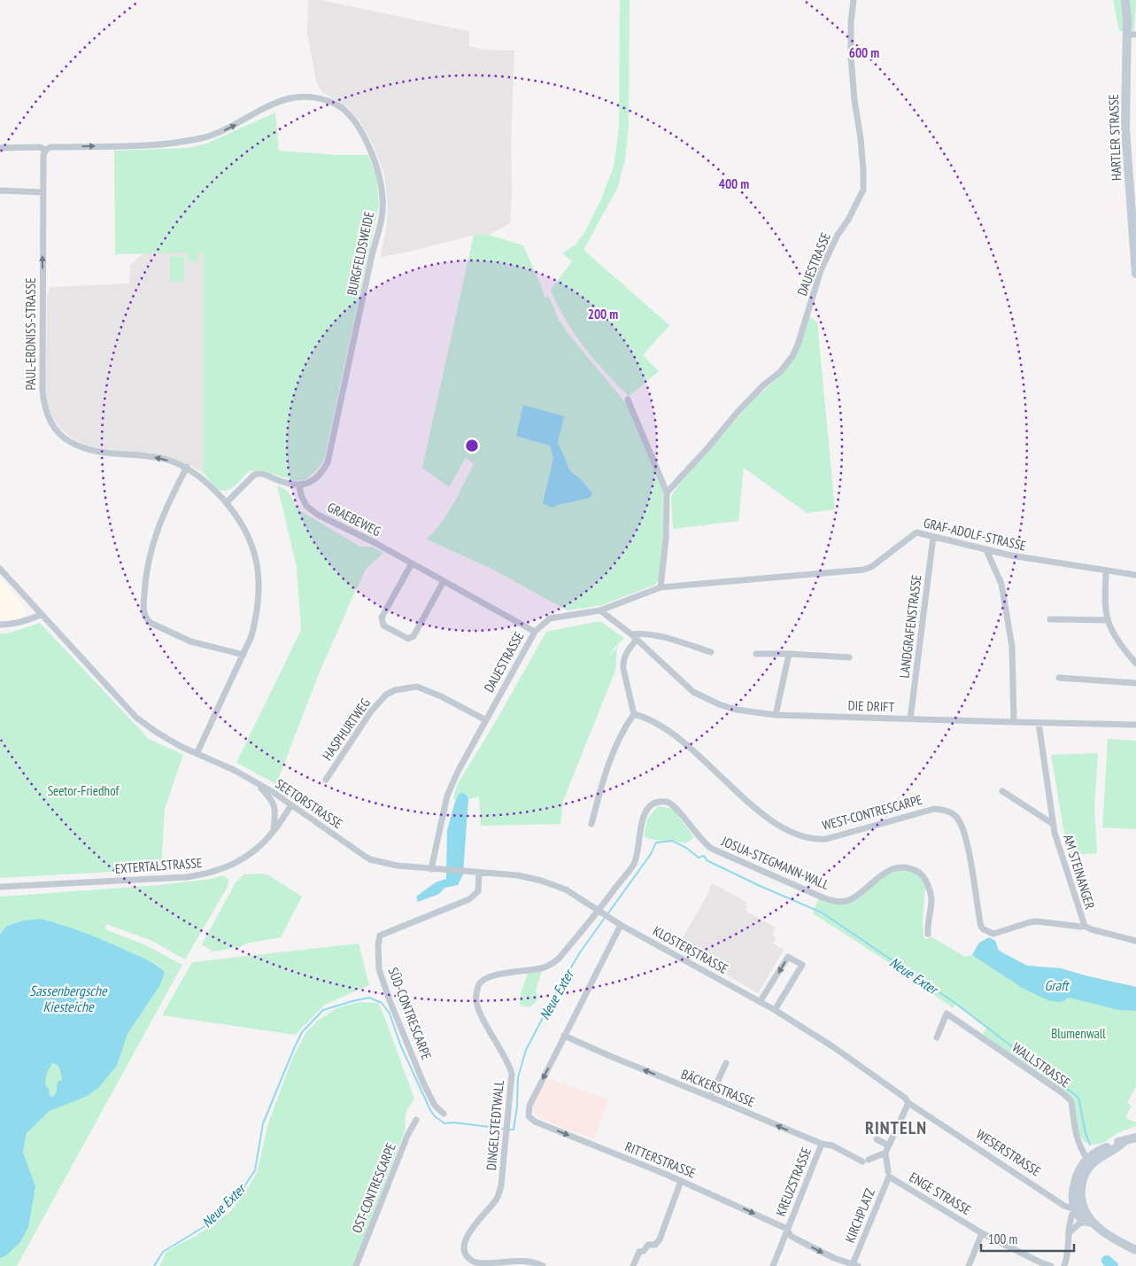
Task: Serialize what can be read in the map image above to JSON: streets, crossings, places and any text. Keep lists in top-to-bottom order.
{
  "streets": {
    "main road": ["HARTLER STRASSE", "WESERSTRASSE"],
    "street": [
      "BURGFELDSWEIDE",
      "DAUESTRASSE",
      "PAUL-ERDNISS-STRASSE",
      "GRAEBEWEG",
      "GRAF-ADOLF-STRASSE",
      "LANDGRAFENSTRASSE",
      "DIE DRIFT",
      "HASPHURTWEG",
      "SEETORSTRASSE",
      "WEST-CONTRESCARPE",
      "JOSUA-STEGMANN-WALL",
      "EXTERTALSTRASSE",
      "AM STEINANGER",
      "KLOSTERSTRASSE",
      "SÜD-CONTRESCARPE",
      "WALLSTRASSE",
      "BÄCKERSTRASSE",
      "DINGELSTEDTWALL",
      "RITTERSTRASSE",
      "KREUZSTRASSE",
      "OST-CONTRESCARPE",
      "ENGE STRASSE",
      "KIRCHPLATZ"
    ]
  },
  "crossings": [
    ["BURGFELDSWEIDE", "PAUL-ERDNISS-STRASSE"],
    ["BURGFELDSWEIDE", "GRAEBEWEG"],
    ["DAUESTRASSE", "GRAEBEWEG"],
    ["DAUESTRASSE", "GRAF-ADOLF-STRASSE"],
    ["DAUESTRASSE", "DIE DRIFT"],
    ["DAUESTRASSE", "HASPHURTWEG"],
    ["DAUESTRASSE", "SEETORSTRASSE"],
    ["PAUL-ERDNISS-STRASSE", "SEETORSTRASSE"],
    ["GRAF-ADOLF-STRASSE", "LANDGRAFENSTRASSE"],
    ["LANDGRAFENSTRASSE", "DIE DRIFT"],
    ["DIE DRIFT", "AM STEINANGER"],
    ["SEETORSTRASSE", "JOSUA-STEGMANN-WALL"],
    ["SEETORSTRASSE", "EXTERTALSTRASSE"],
    ["SEETORSTRASSE", "KLOSTERSTRASSE"],
    ["SEETORSTRASSE", "SÜD-CONTRESCARPE"],
    ["SEETORSTRASSE", "DINGELSTEDTWALL"],
    ["WEST-CONTRESCARPE", "AM STEINANGER"],
    ["JOSUA-STEGMANN-WALL", "KLOSTERSTRASSE"],
    ["JOSUA-STEGMANN-WALL", "DINGELSTEDTWALL"],
    ["KLOSTERSTRASSE", "DINGELSTEDTWALL"],
    ["KLOSTERSTRASSE", "WESERSTRASSE"],
    ["BÄCKERSTRASSE", "RITTERSTRASSE"],
    ["BÄCKERSTRASSE", "KREUZSTRASSE"],
    ["RITTERSTRASSE", "KREUZSTRASSE"],
    ["RITTERSTRASSE", "KIRCHPLATZ"],
    ["ENGE STRASSE", "KIRCHPLATZ"]
  ],
  "one_way": ["PAUL-ERDNISS-STRASSE", "BÄCKERSTRASSE", "RITTERSTRASSE"],
  "districts": ["RINTELN"],
  "water": ["Neue Exter", "Graft", "Sassenbergsche Kiesteiche"],
  "parks": ["Seetor-Friedhof", "Blumenwall"],
  "scale_bar": "100 m",
  "rings": ["600 m", "400 m", "200 m"]
}
